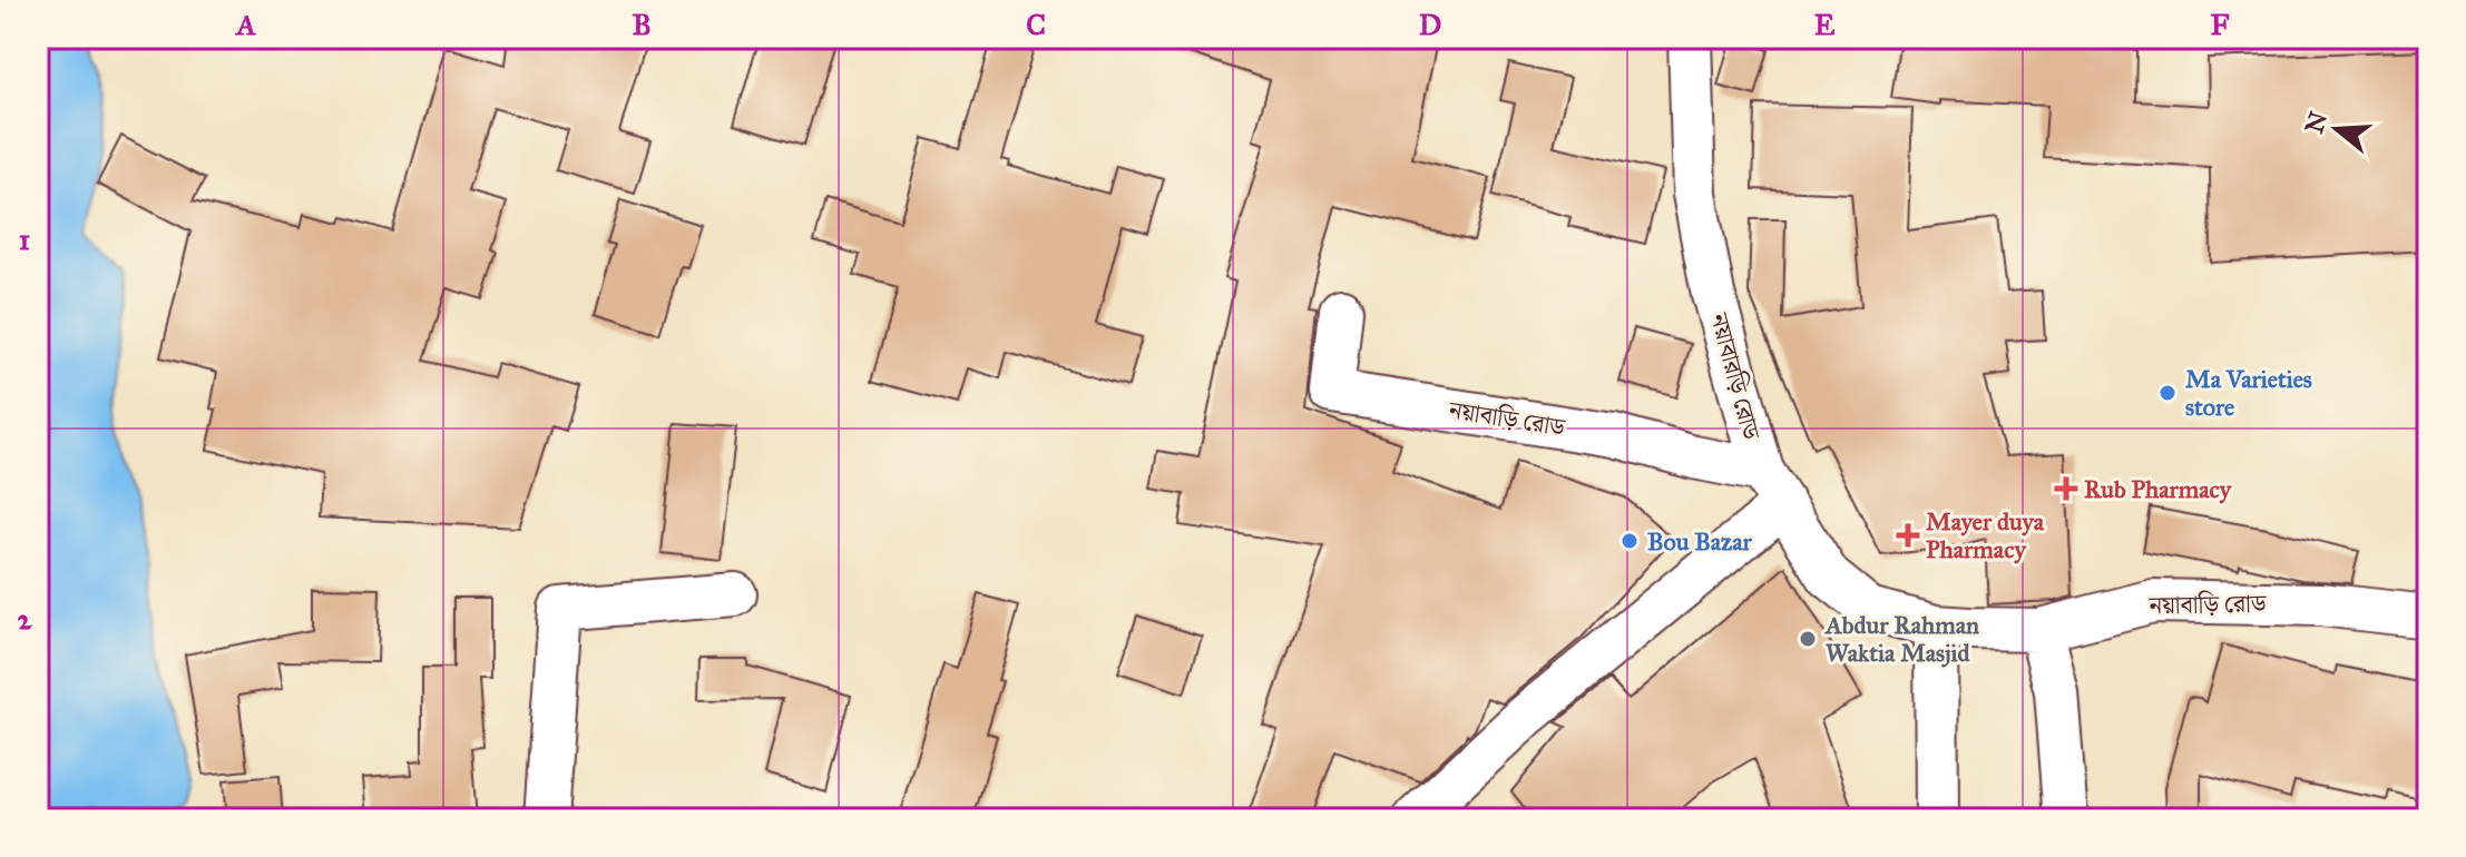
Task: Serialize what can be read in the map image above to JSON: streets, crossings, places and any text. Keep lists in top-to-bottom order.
{
  "streets": {
    "street": ["নয়াবারড়ি রোড", "নয়াবাড়ি রোড"]
  },
  "crossings": [
    ["নয়াবারড়ি রোড", "নয়াবাড়ি রোড"]
  ],
  "places": {
    "other": ["Ma Varieties store", "Bou Bazar", "Abdur Rahman Waktia Masjid"],
    "health": ["Rub Pharmacy", "Mayer duya Pharmacy"]
  },
  "north": "left",
  "grid": {
    "columns": [
      "A",
      "B",
      "C",
      "D",
      "E",
      "F"
    ],
    "rows": ["1", "2"]
  }
}
